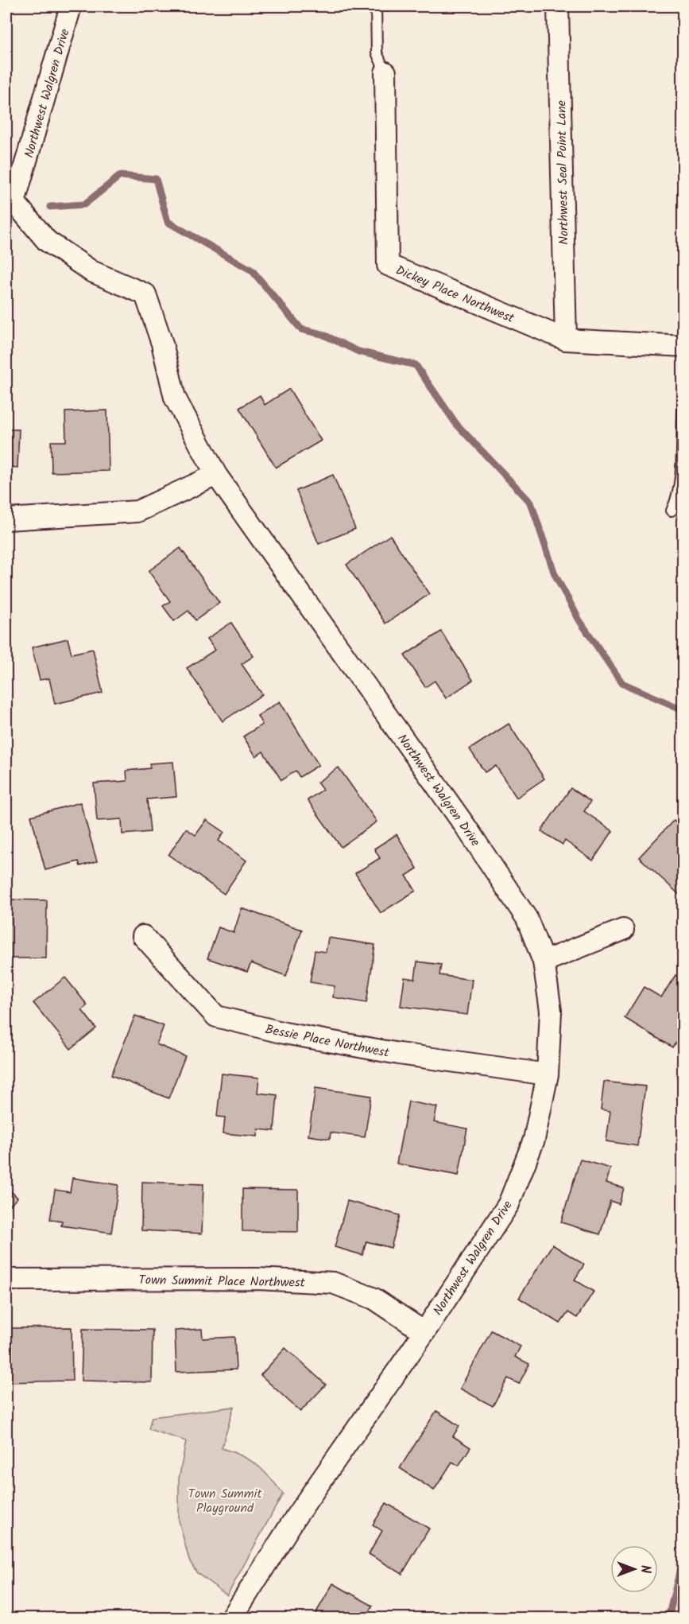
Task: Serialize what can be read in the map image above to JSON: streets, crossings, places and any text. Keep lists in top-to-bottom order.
{
  "streets": {
    "street": [
      "Northwest Walgren Drive",
      "Northwest Seal Point Lane",
      "Dickey Place Northwest",
      "Bessie Place Northwest",
      "Town Summit Place Northwest"
    ]
  },
  "crossings": [
    ["Northwest Walgren Drive", "Bessie Place Northwest"],
    ["Northwest Walgren Drive", "Town Summit Place Northwest"],
    ["Northwest Seal Point Lane", "Dickey Place Northwest"]
  ],
  "parks": ["Town Summit Playground"],
  "north": "right"
}
